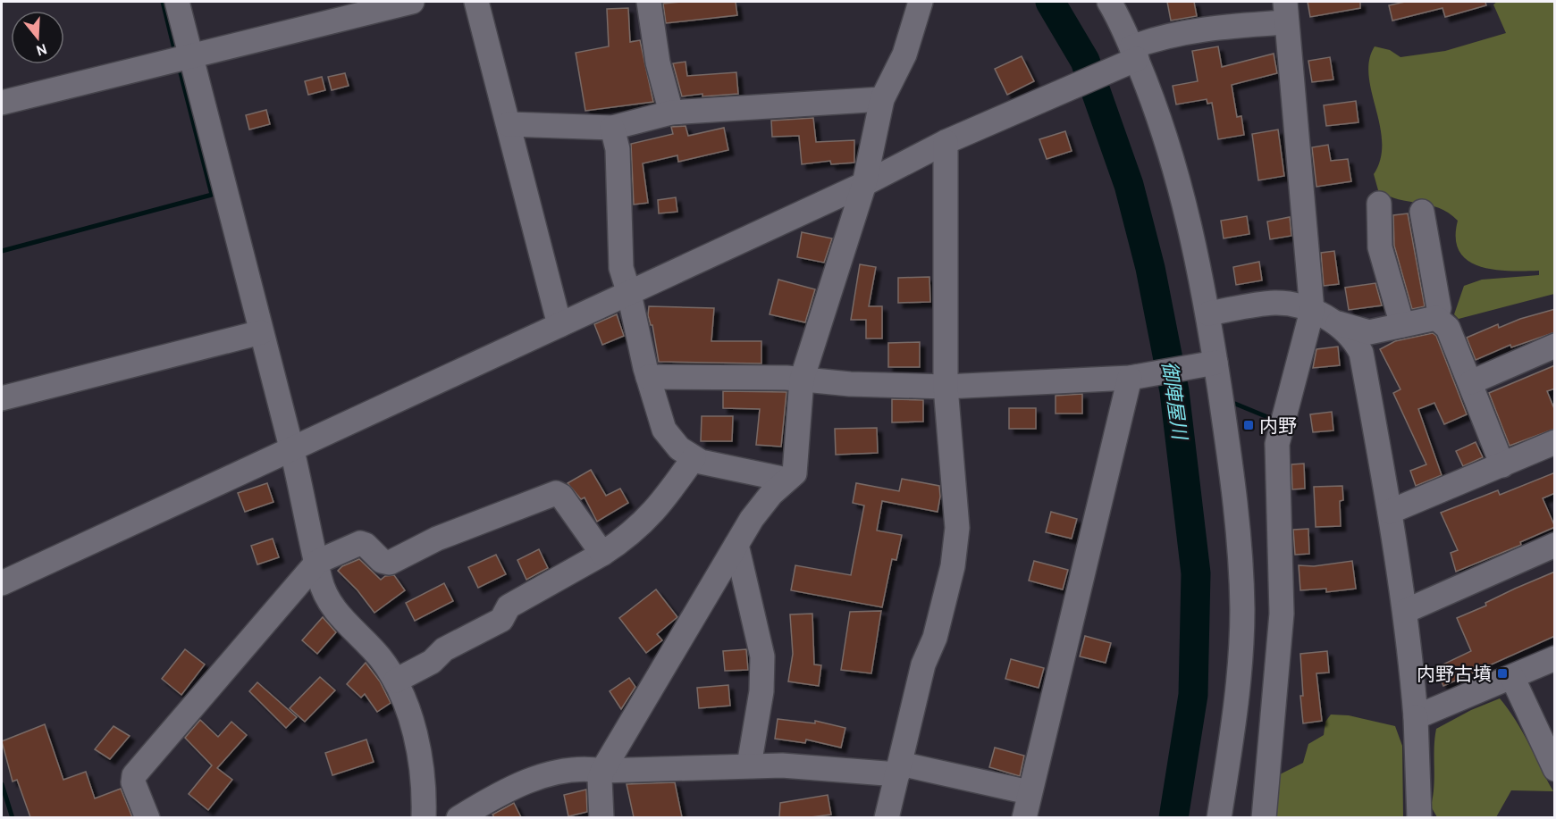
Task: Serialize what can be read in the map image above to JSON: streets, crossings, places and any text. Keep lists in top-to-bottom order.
{
  "water": ["御陣屋川"],
  "places": {
    "transit": ["内野", "内野古墳"]
  },
  "north": "bottom"
}
